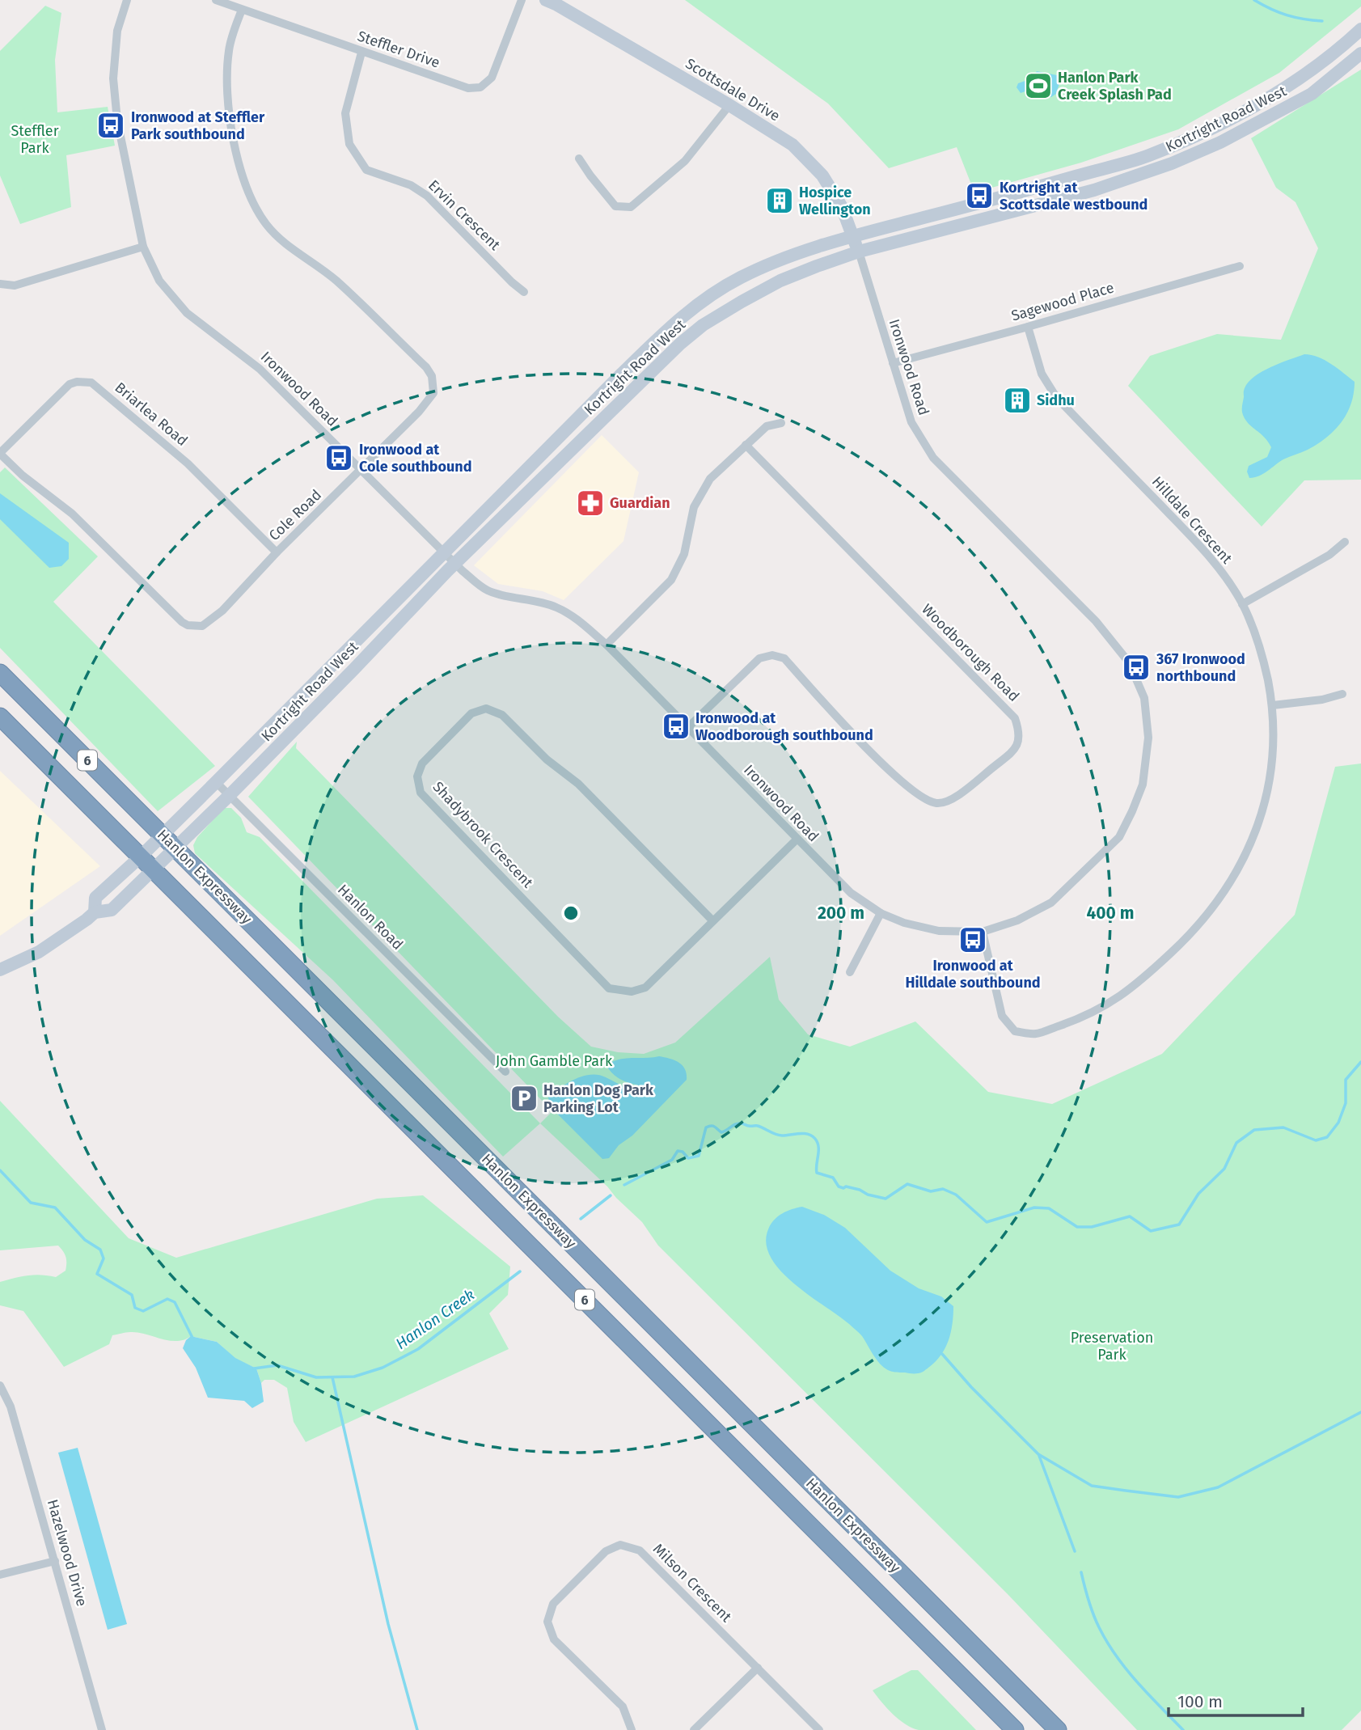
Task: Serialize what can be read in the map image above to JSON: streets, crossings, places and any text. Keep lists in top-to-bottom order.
{
  "streets": {
    "highway": ["6", "Hanlon Expressway"],
    "street": [
      "Steffler Drive",
      "Scottsdale Drive",
      "Kortright Road West",
      "Ervin Crescent",
      "Sagewood Place",
      "Ironwood Road",
      "Briarlea Road",
      "Cole Road",
      "Hilldale Crescent",
      "Woodborough Road",
      "Shadybrook Crescent",
      "Hanlon Road",
      "Hazelwood Drive",
      "Milson Crescent"
    ]
  },
  "crossings": [
    ["Steffler Drive", "Ervin Crescent"],
    ["Steffler Drive", "Cole Road"],
    ["Scottsdale Drive", "Kortright Road West"],
    ["Scottsdale Drive", "Ironwood Road"],
    ["Kortright Road West", "Ironwood Road"],
    ["Kortright Road West", "6"],
    ["Kortright Road West", "Hanlon Expressway"],
    ["Kortright Road West", "Hanlon Road"],
    ["Sagewood Place", "Ironwood Road"],
    ["Sagewood Place", "Hilldale Crescent"],
    ["Ironwood Road", "Cole Road"],
    ["Ironwood Road", "Hilldale Crescent"],
    ["Ironwood Road", "Woodborough Road"],
    ["Ironwood Road", "Shadybrook Crescent"],
    ["Briarlea Road", "Cole Road"]
  ],
  "water": ["Hanlon Creek"],
  "parks": ["Steffler Park", "John Gamble Park", "Preservation Park"],
  "places": {
    "sports": ["Hanlon Park Creek Splash Pad"],
    "bus stop": [
      "Ironwood at Steffler Park southbound",
      "Kortright at Scottsdale westbound",
      "Ironwood at Cole southbound",
      "367 Ironwood northbound",
      "Ironwood at Woodborough southbound",
      "Ironwood at Hilldale southbound"
    ],
    "building": ["Hospice Wellington", "Sidhu"],
    "pharmacy": ["Guardian"],
    "parking": ["Hanlon Dog Park Parking Lot"]
  },
  "scale_bar": "100 m",
  "rings": ["200 m", "400 m"]
}
